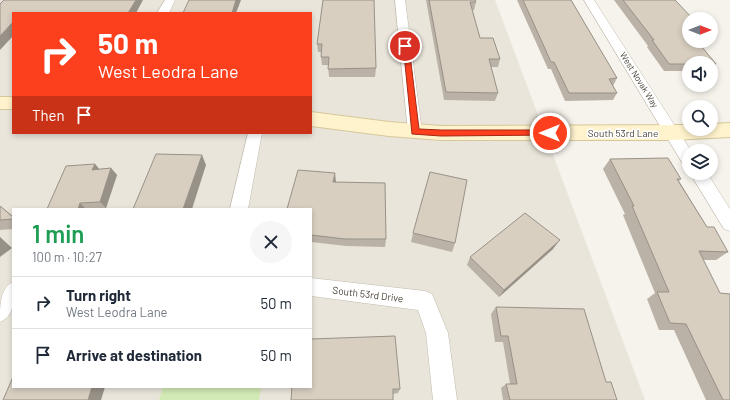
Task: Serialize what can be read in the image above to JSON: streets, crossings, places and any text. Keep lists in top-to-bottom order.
{
  "streets": {
    "street": ["West Novak Way", "South 53rd Lane", "South 53rd Drive"]
  },
  "crossings": [
    ["West Novak Way", "South 53rd Lane"]
  ],
  "north": "right",
  "page": {
    "turn": ["50 m", "West Leodra Lane"],
    "then": "Then",
    "heading": ["1 min", "100 m · 10:27"],
    "list": [
      {
        "name": "Turn right",
        "note": "West Leodra Lane",
        "value": "50 m"
      },
      {
        "name": "Arrive at destination",
        "value": "50 m"
      }
    ]
  }
}
